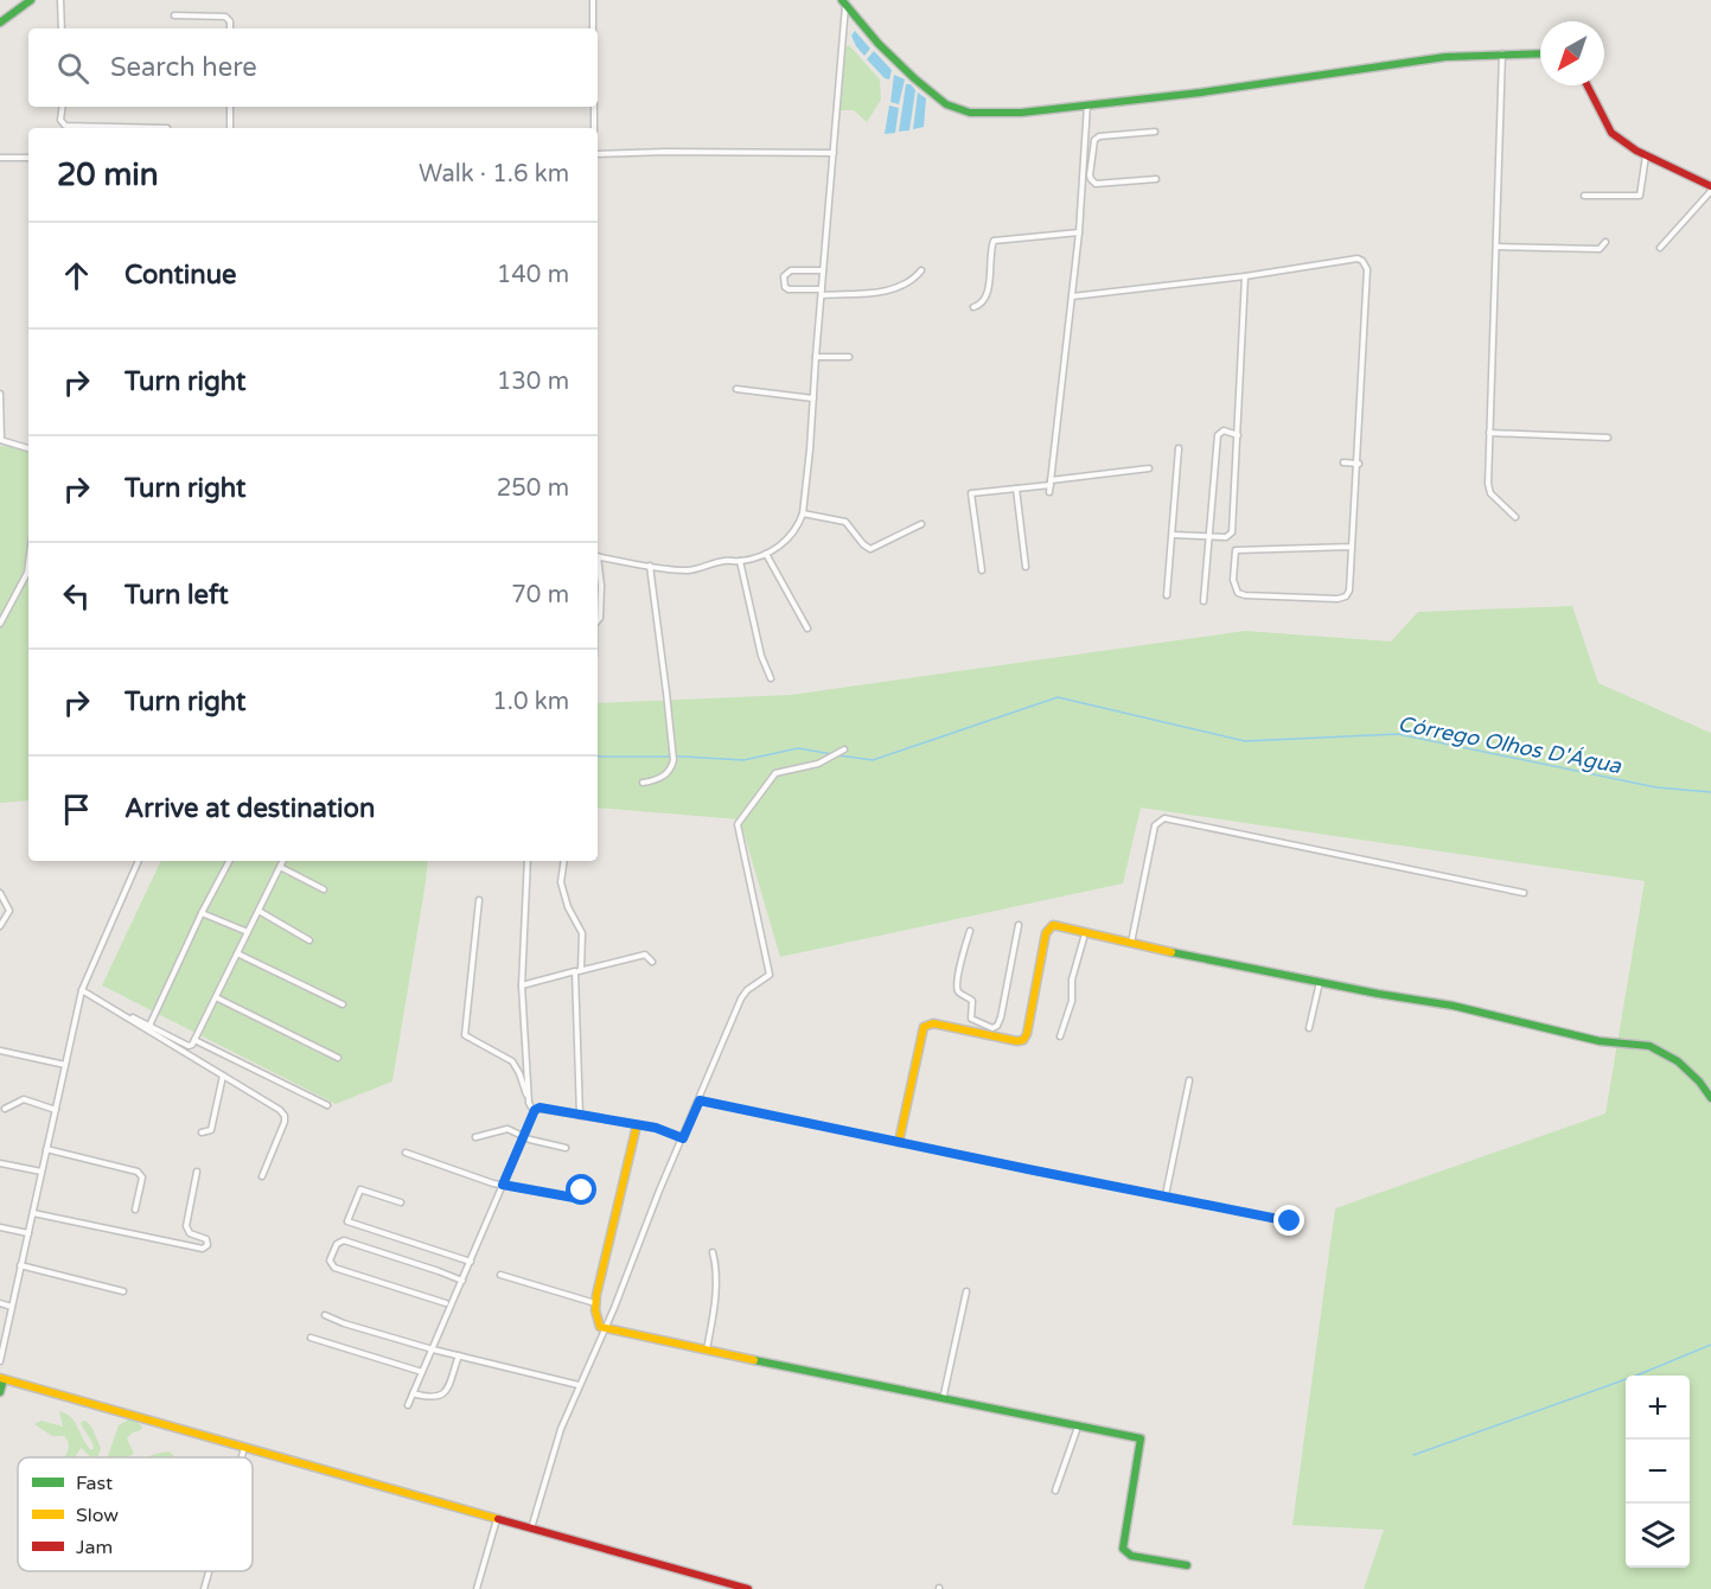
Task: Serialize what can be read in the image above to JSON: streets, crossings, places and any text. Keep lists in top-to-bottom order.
{
  "water": ["Córrego Olhos D'Água"],
  "legend": ["Fast", "Slow", "Jam"],
  "north": "bottom left",
  "page": {
    "search": "Search here",
    "heading": ["20 min", "Walk · 1.6 km"],
    "list": [
      ["Continue", "140 m"],
      ["Turn right", "130 m"],
      ["Turn right", "250 m"],
      ["Turn left", "70 m"],
      ["Turn right", "1.0 km"],
      "Arrive at destination"
    ],
    "map_buttons": ["+", "−"]
  }
}
